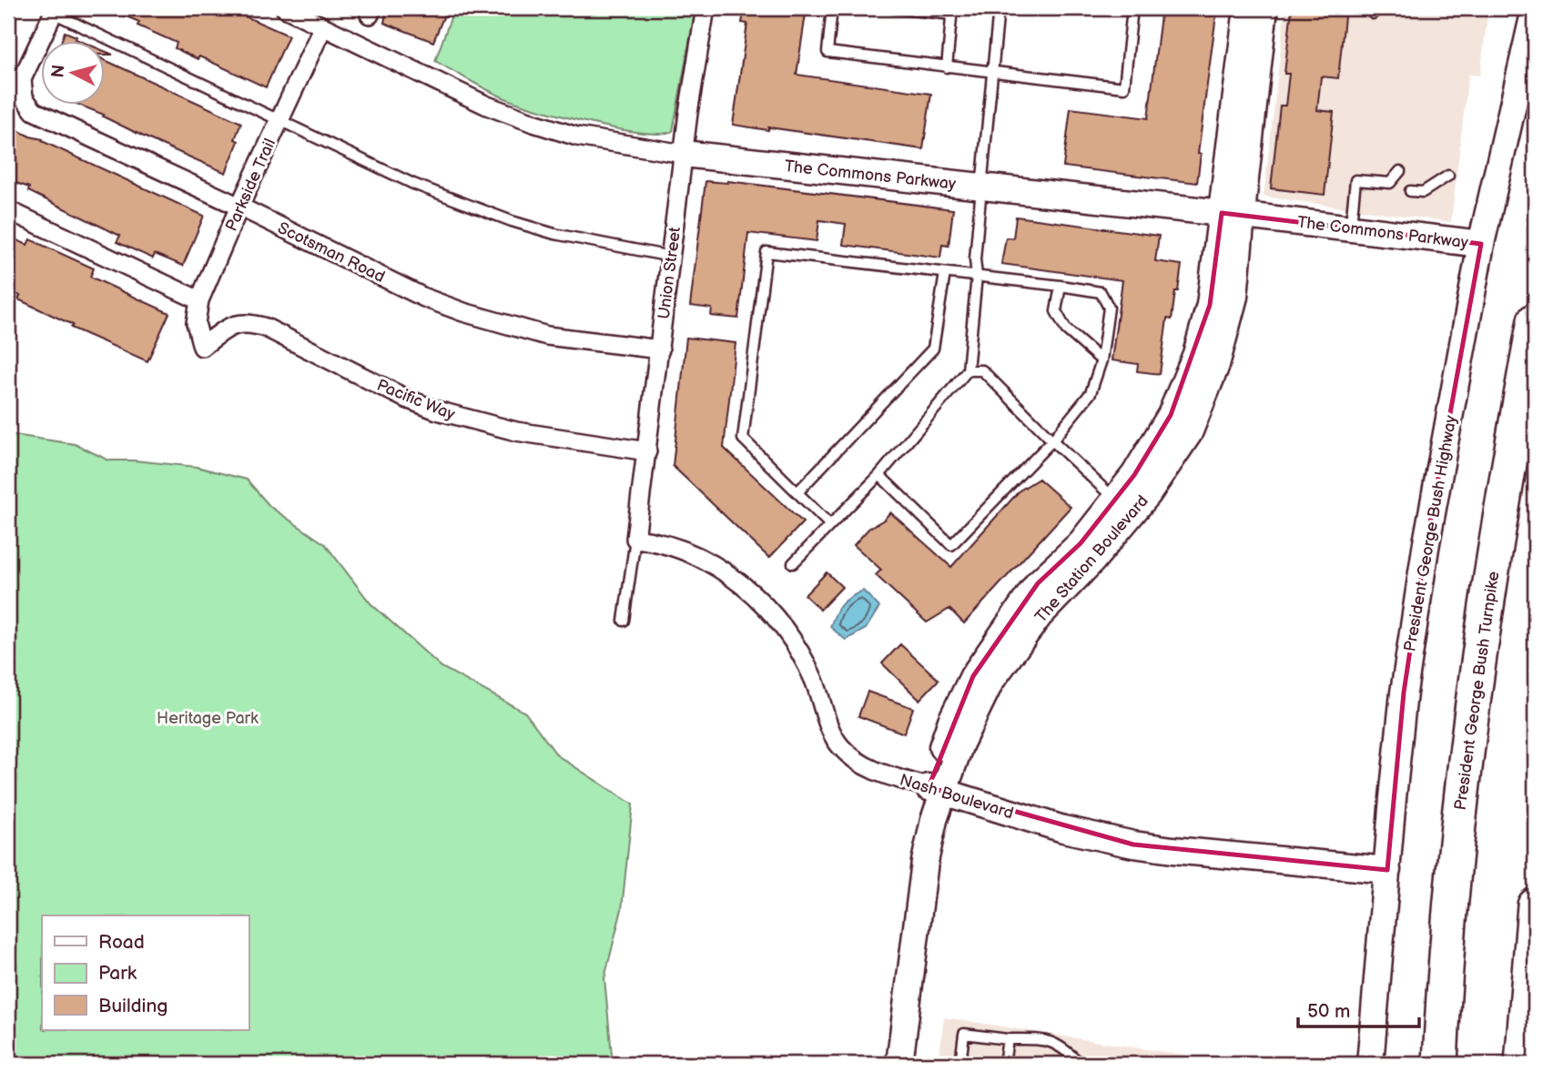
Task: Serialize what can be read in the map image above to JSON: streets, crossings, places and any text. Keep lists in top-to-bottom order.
{
  "streets": {
    "highway": ["President George Bush Turnpike"],
    "street": [
      "The Commons Parkway",
      "Parkside Trail",
      "Scotsman Road",
      "Union Street",
      "Pacific Way",
      "President George Bush Highway",
      "The Station Boulevard",
      "Nash Boulevard"
    ]
  },
  "crossings": [
    ["The Commons Parkway", "Parkside Trail"],
    ["The Commons Parkway", "Union Street"],
    ["The Commons Parkway", "President George Bush Highway"],
    ["The Commons Parkway", "The Station Boulevard"],
    ["Parkside Trail", "Scotsman Road"],
    ["Parkside Trail", "Pacific Way"],
    ["Scotsman Road", "Union Street"],
    ["Union Street", "Pacific Way"],
    ["Union Street", "Nash Boulevard"],
    ["President George Bush Highway", "Nash Boulevard"],
    ["The Station Boulevard", "Nash Boulevard"]
  ],
  "parks": ["Heritage Park"],
  "legend": ["Road", "Park", "Building"],
  "scale_bar": "50 m",
  "north": "left"
}
